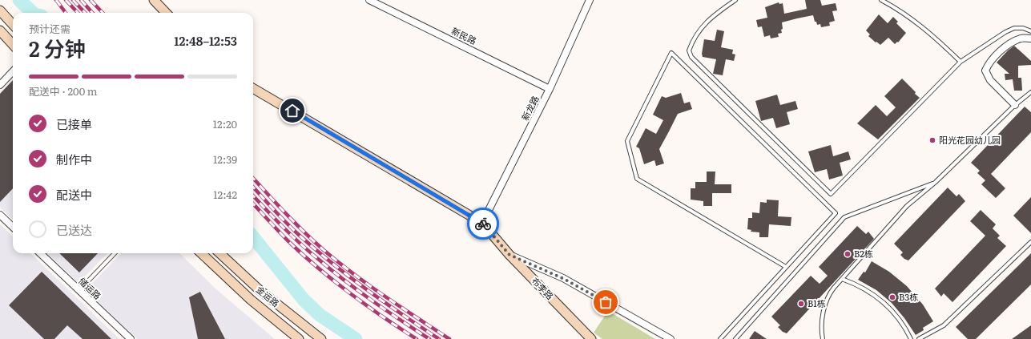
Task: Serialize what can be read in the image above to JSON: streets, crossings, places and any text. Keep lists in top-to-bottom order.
{
  "streets": {
    "main road": ["布李路", "金运路"],
    "street": ["新民路", "新龙路", "储运路"]
  },
  "crossings": [
    ["新民路", "新龙路"],
    ["新龙路", "布李路"]
  ],
  "places": [
    "阳光花园幼儿园",
    "B2栋",
    "B3栋",
    "B1栋"
  ],
  "page": {
    "heading": ["2 分钟", "预计还需", "12:48–12:53"],
    "bar": "配送中 · 200 m",
    "list": [
      ["已接单", "12:20"],
      ["制作中", "12:39"],
      ["配送中", "12:42"],
      "已送达"
    ]
  }
}
